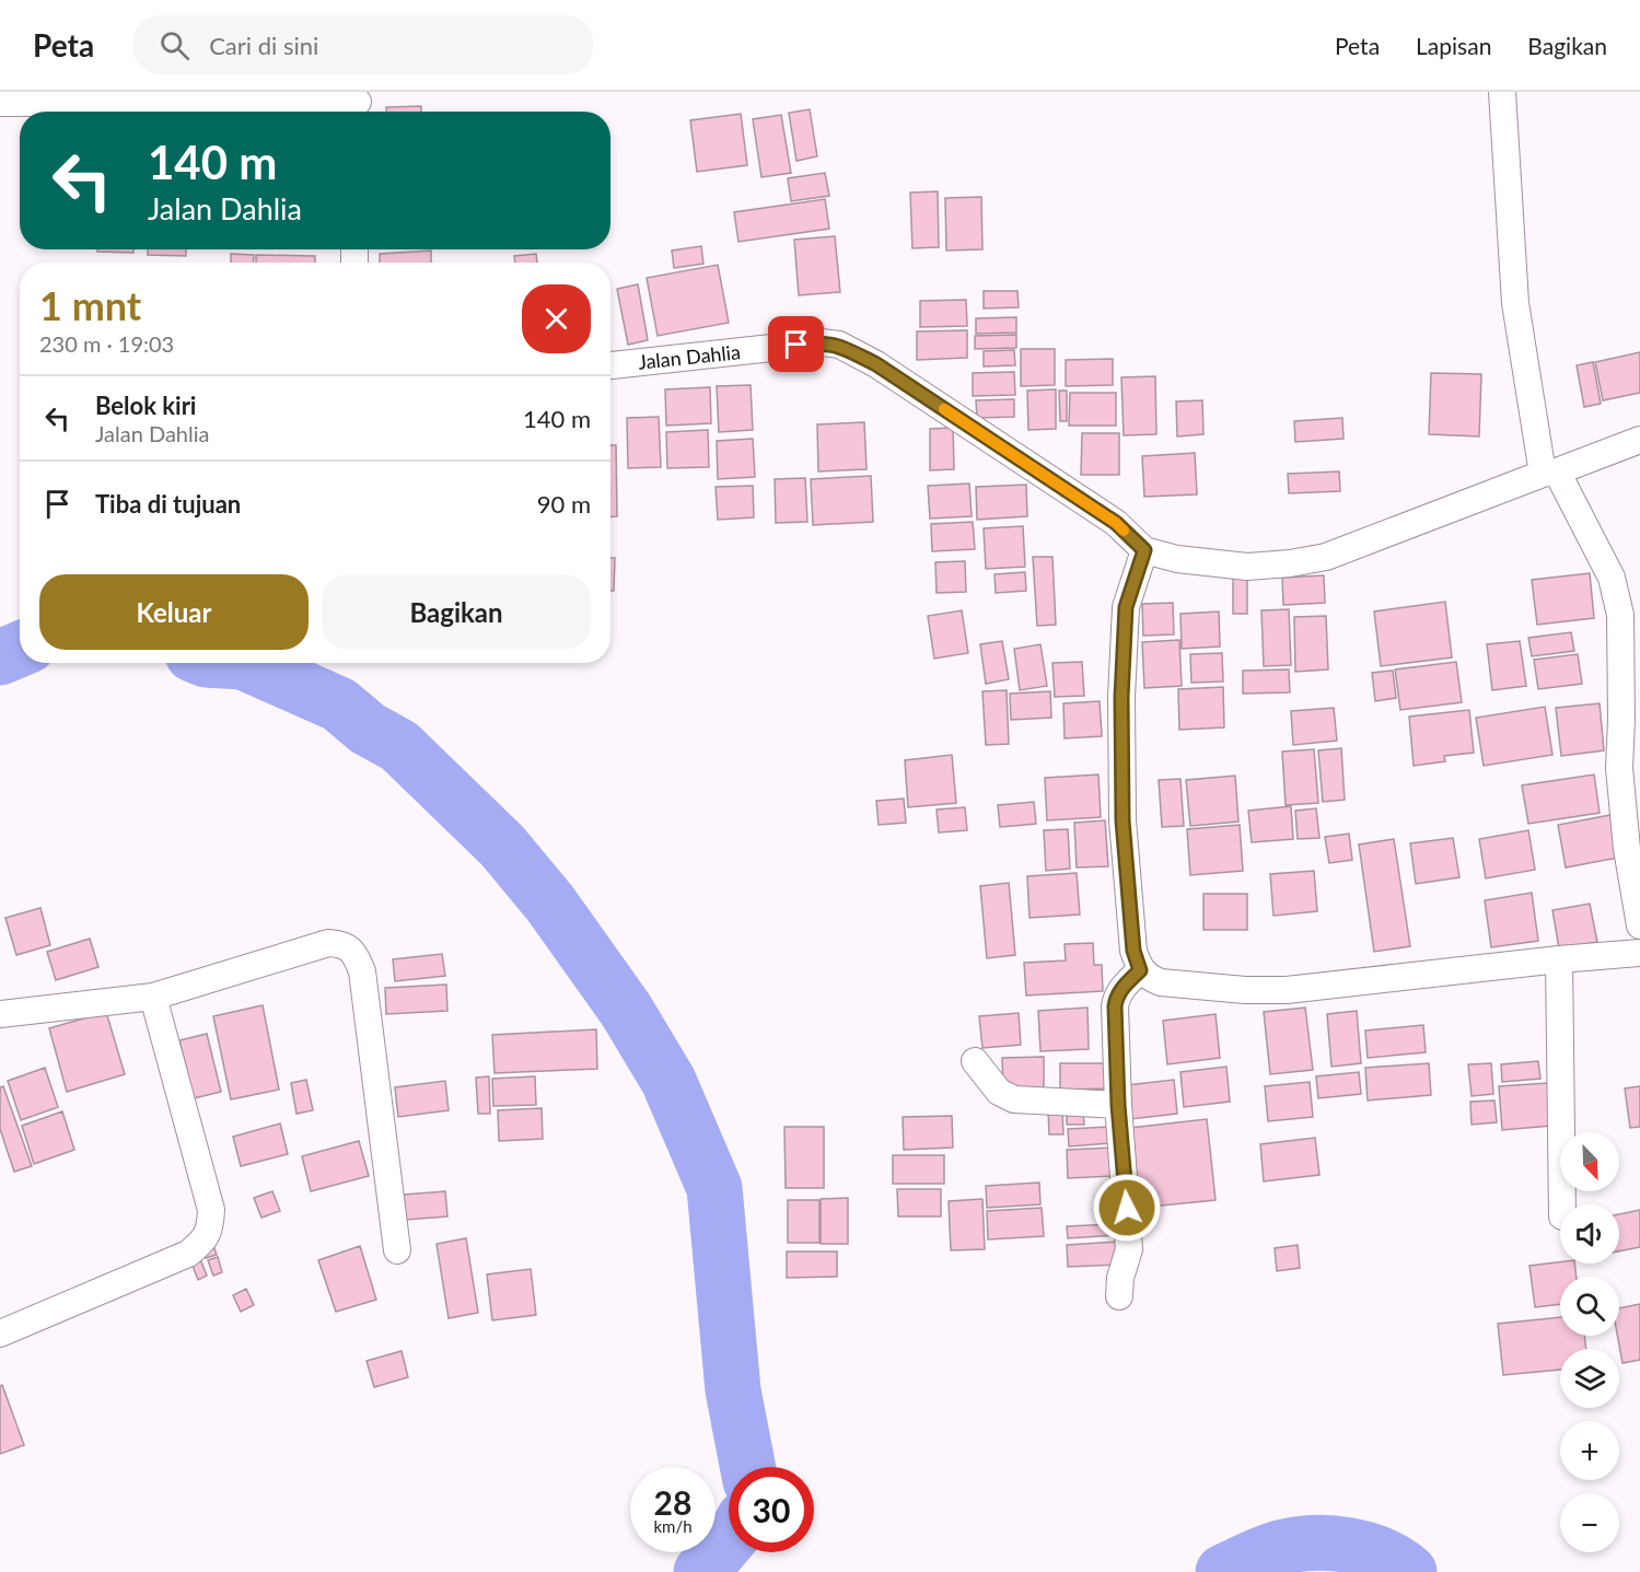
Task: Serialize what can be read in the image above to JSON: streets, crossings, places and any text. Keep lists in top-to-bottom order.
{
  "streets": {
    "street": ["Jalan Dahlia"]
  },
  "north": "bottom right",
  "page": {
    "header": "Peta",
    "search": "Cari di sini",
    "nav": ["Peta", "Lapisan", "Bagikan"],
    "turn": ["140 m", "Jalan Dahlia"],
    "heading": ["1 mnt", "230 m · 19:03"],
    "list": [
      {
        "name": "Belok kiri",
        "note": "Jalan Dahlia",
        "value": "140 m"
      },
      {
        "name": "Tiba di tujuan",
        "value": "90 m"
      }
    ],
    "buttons": ["Keluar", "Bagikan"],
    "map_buttons": ["+", "−"],
    "speed": "28 km/h",
    "limit": "30"
  }
}
